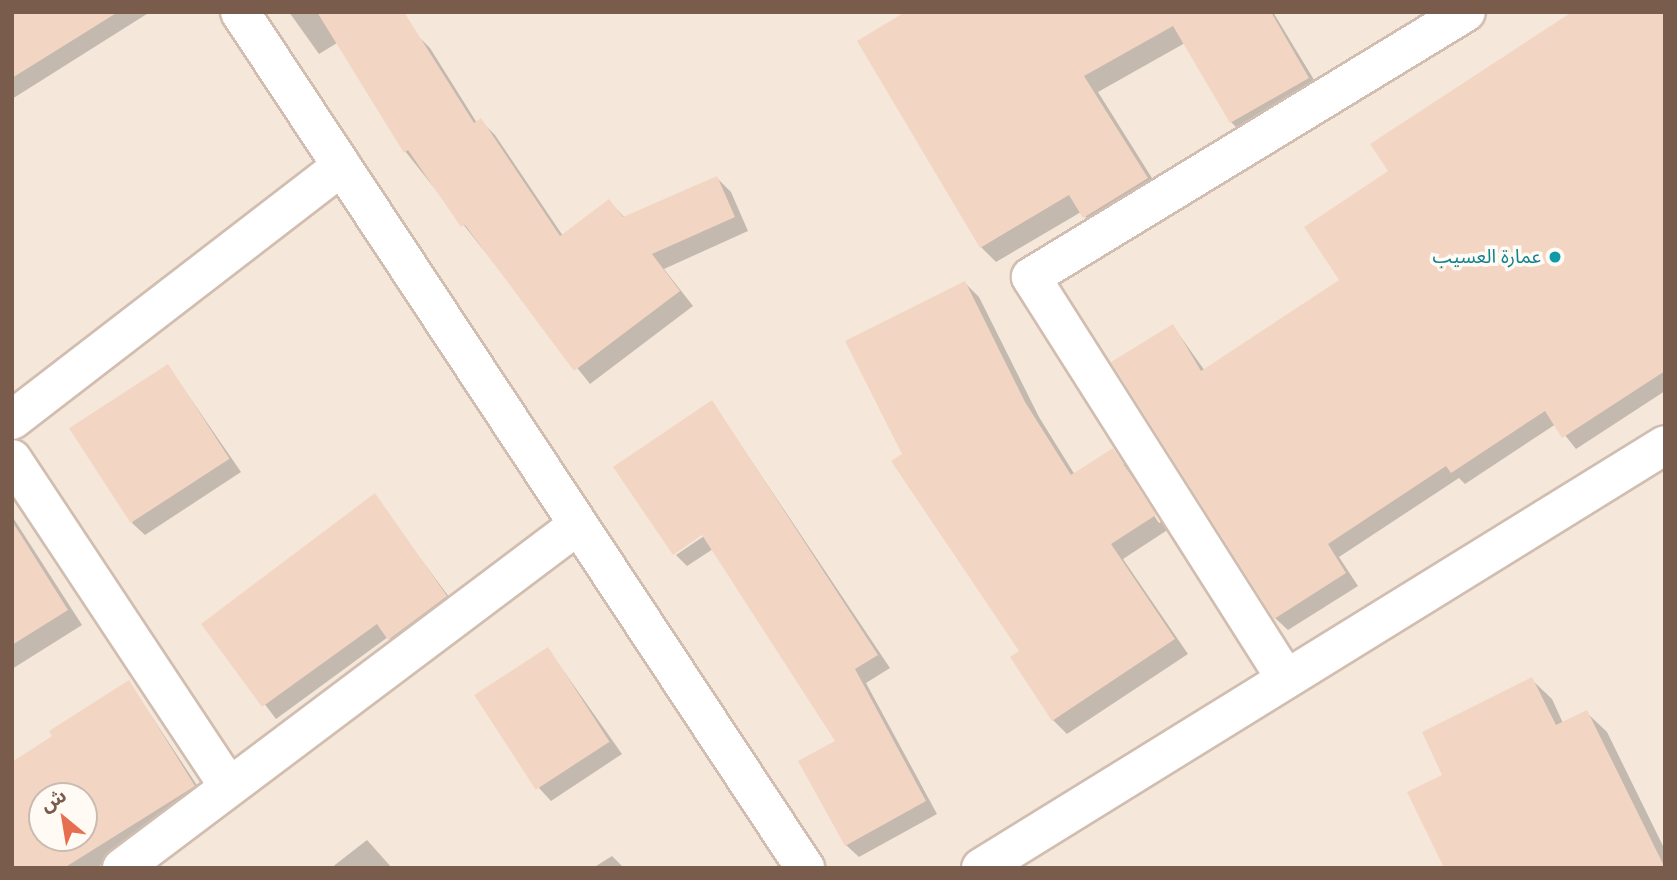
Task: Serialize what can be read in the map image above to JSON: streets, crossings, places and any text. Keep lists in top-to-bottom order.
{
  "places": ["عمارة العسيب"],
  "north": "top left"
}
